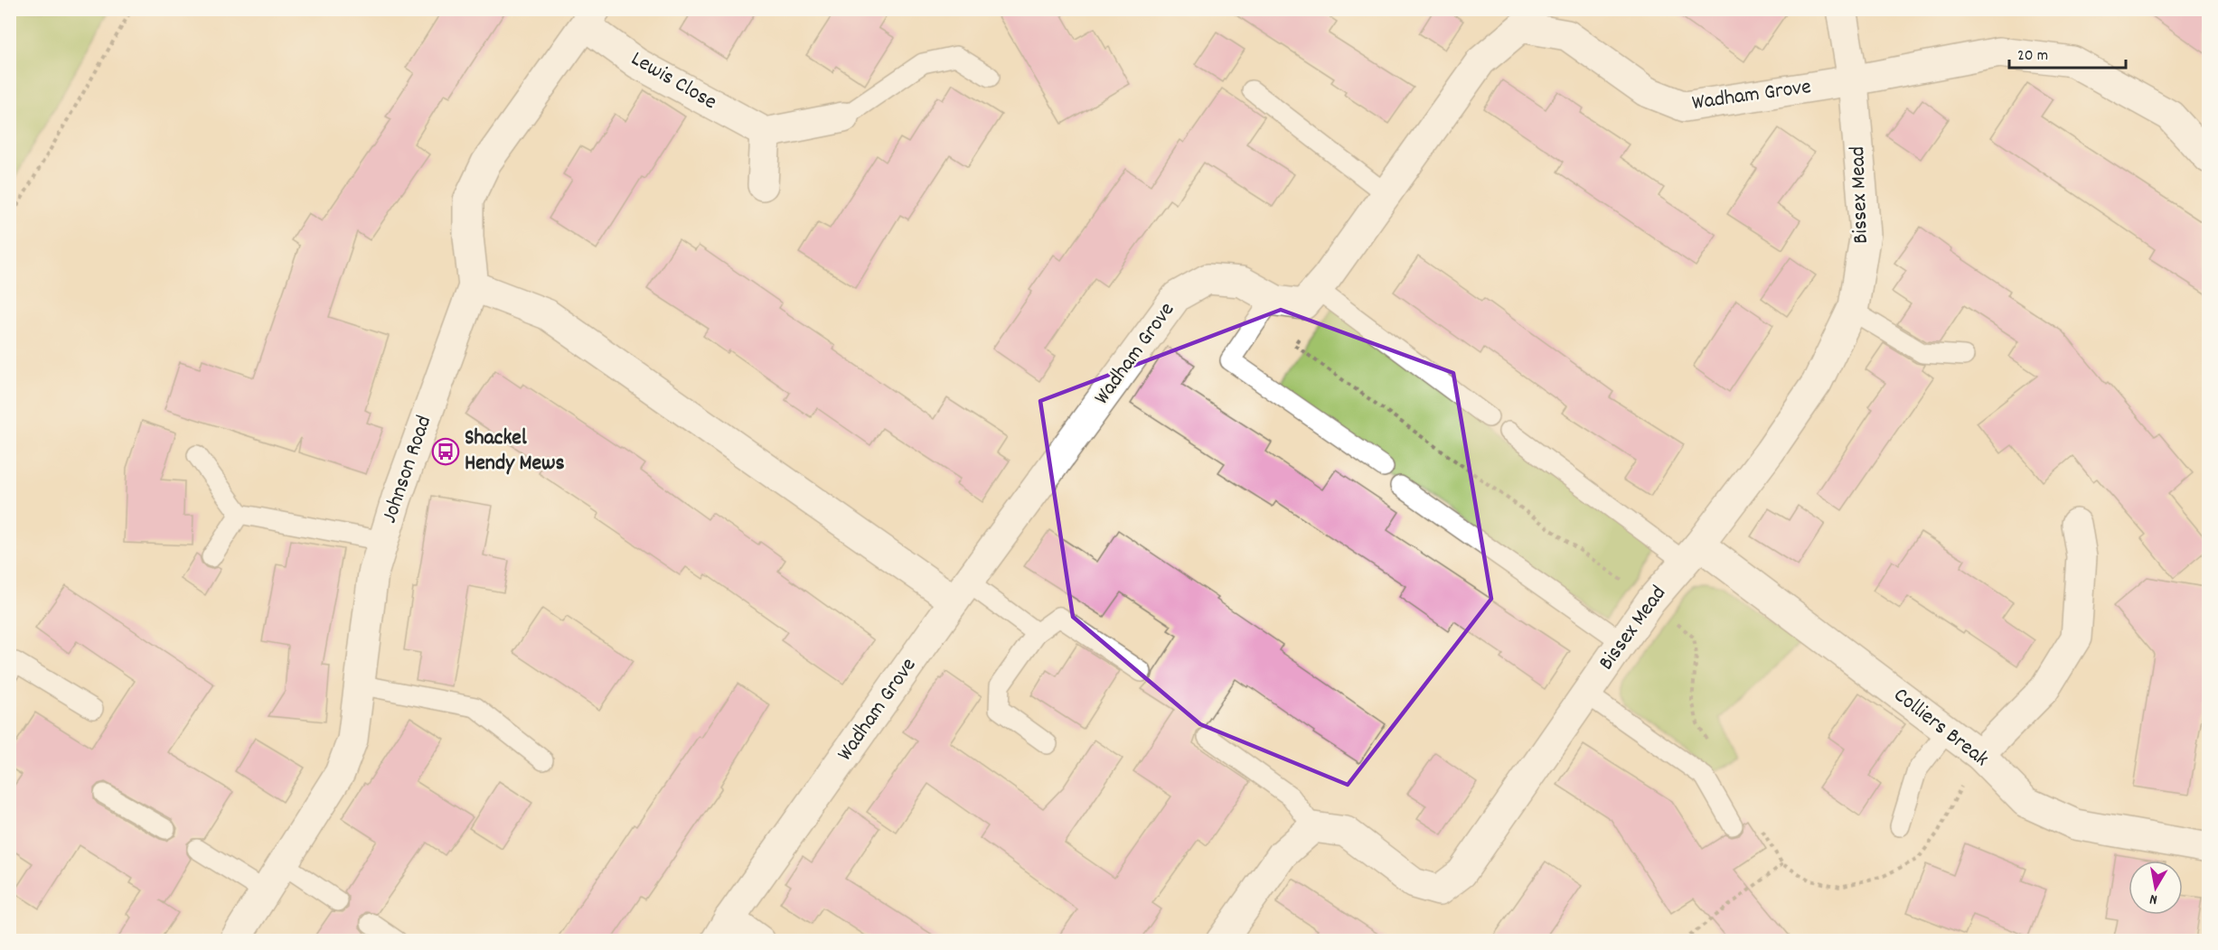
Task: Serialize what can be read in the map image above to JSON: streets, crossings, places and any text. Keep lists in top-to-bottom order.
{
  "streets": {
    "street": [
      "Lewis Close",
      "Wadham Grove",
      "Bissex Mead",
      "Johnson Road",
      "Colliers Break"
    ]
  },
  "crossings": [
    ["Lewis Close", "Johnson Road"],
    ["Wadham Grove", "Bissex Mead"],
    ["Bissex Mead", "Colliers Break"]
  ],
  "places": {
    "bus stop": ["Shackel Hendy Mews"]
  },
  "scale_bar": "20 m",
  "north": "bottom"
}
